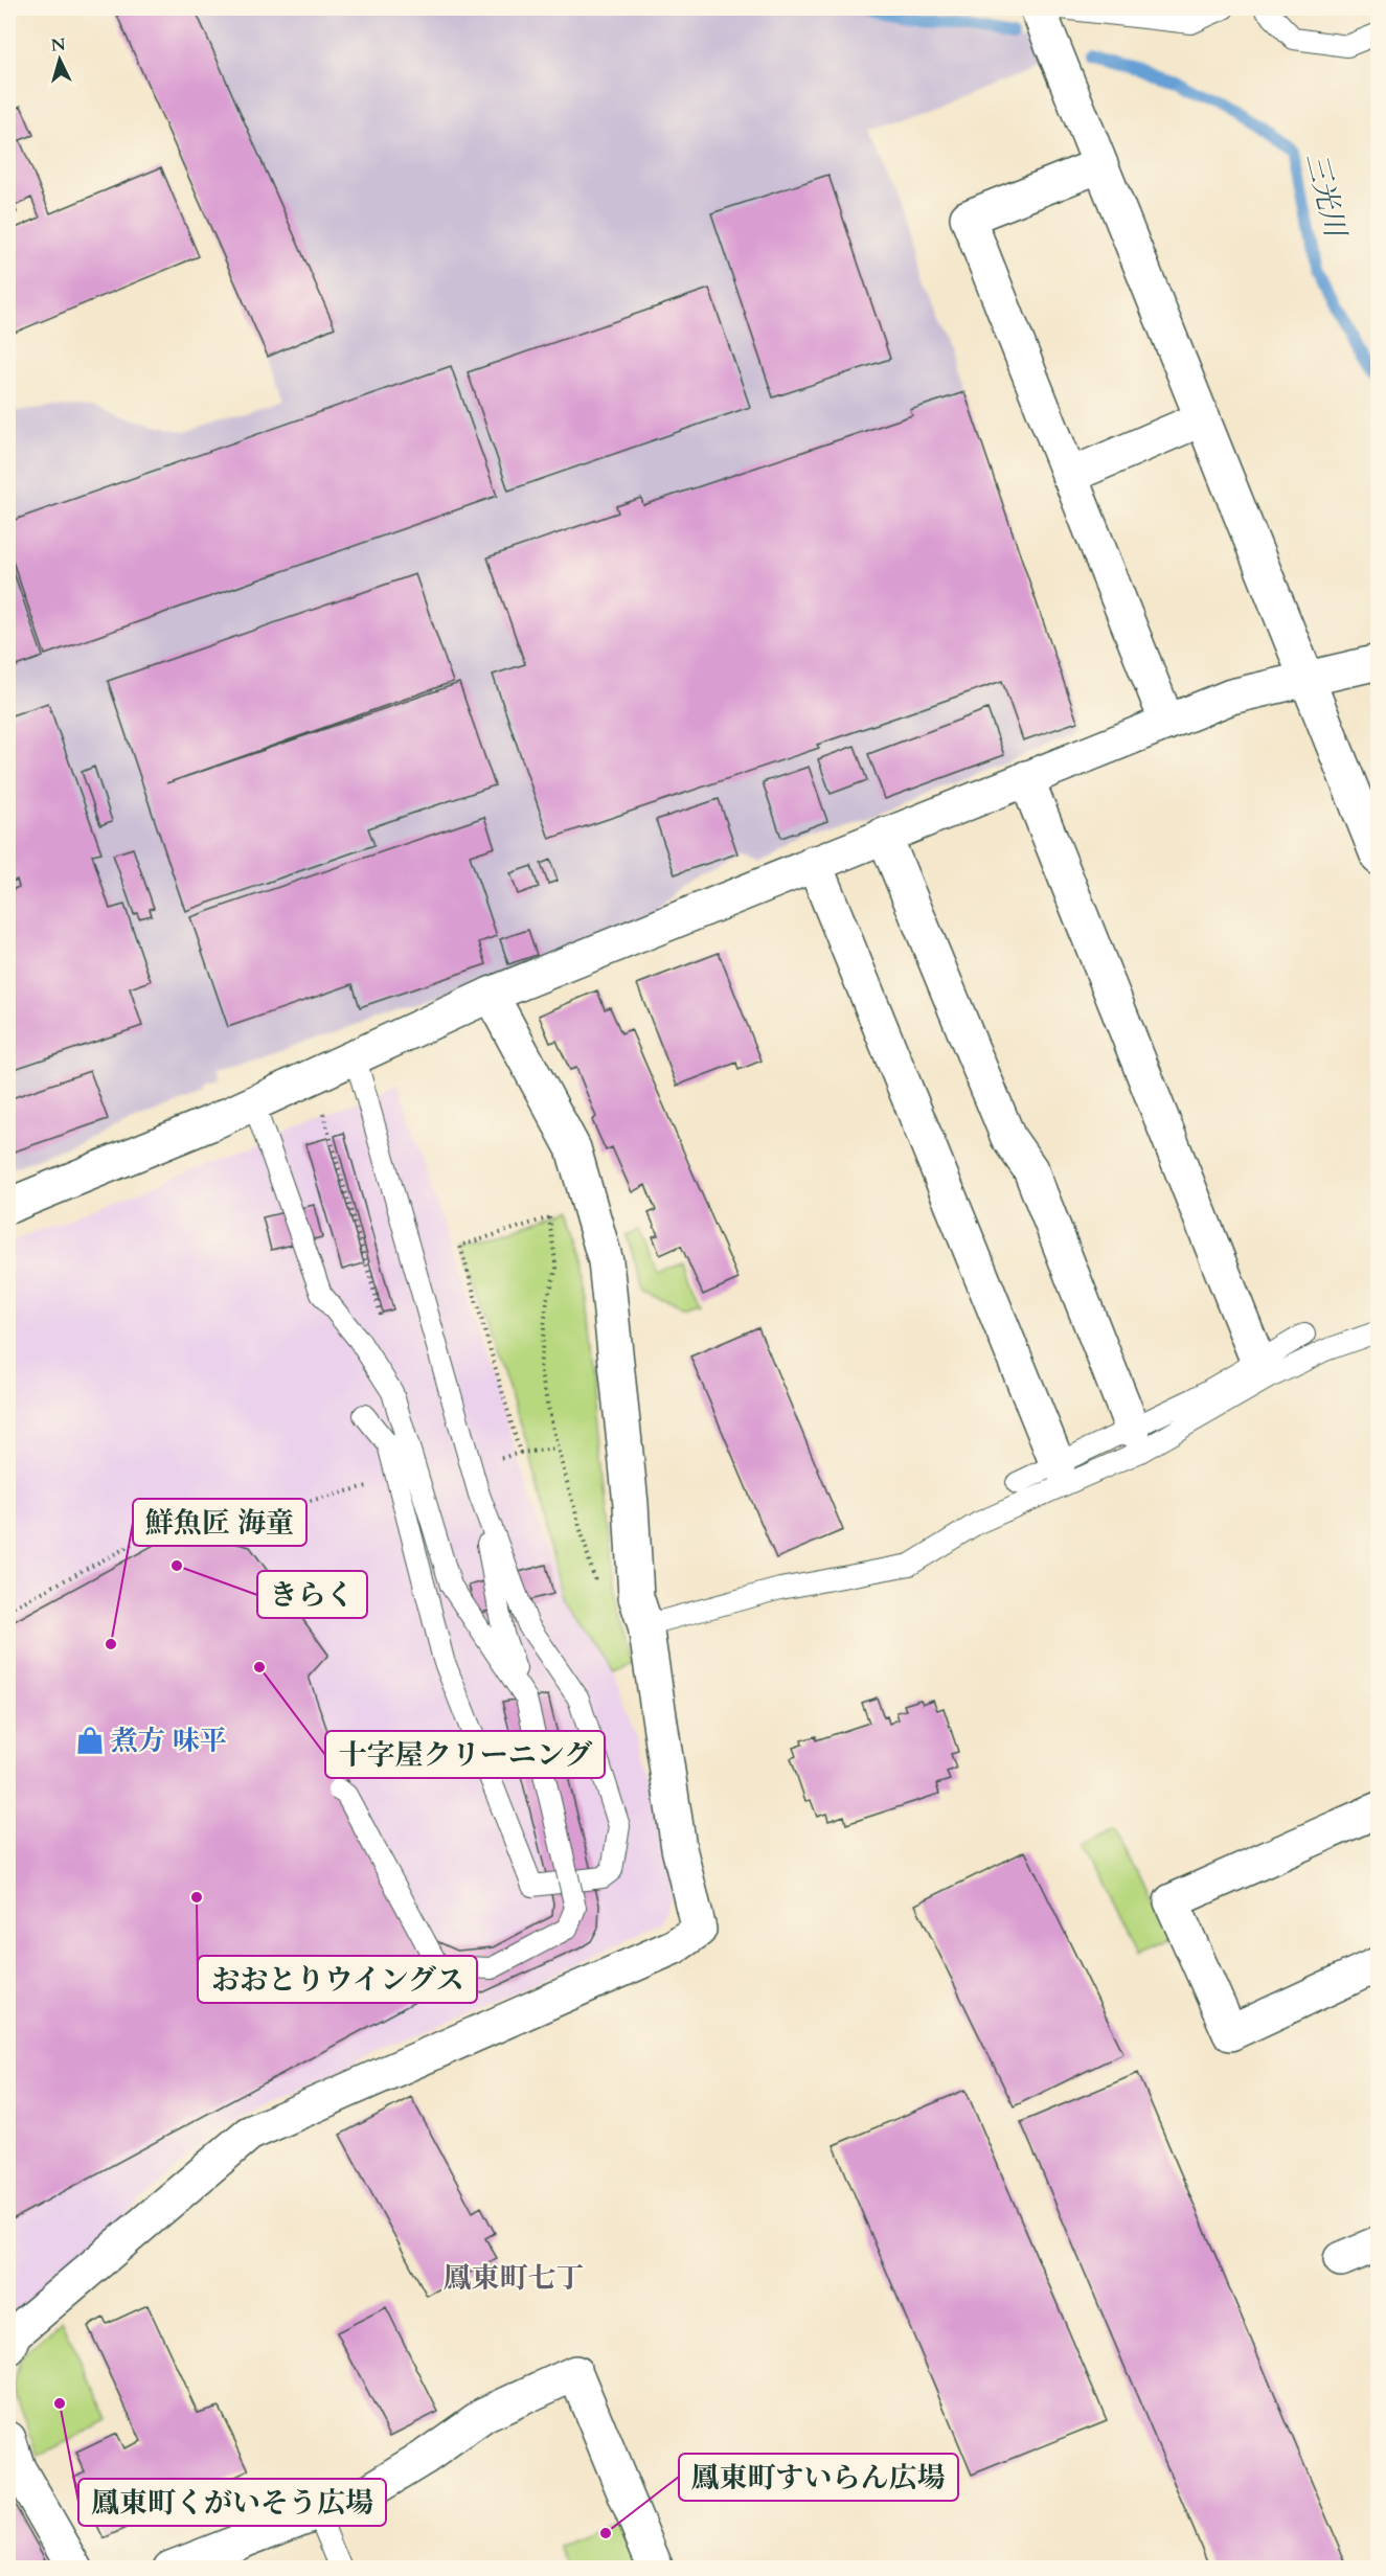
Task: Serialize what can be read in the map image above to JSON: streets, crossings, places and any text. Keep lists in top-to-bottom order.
{
  "districts": ["鳳東町七丁"],
  "water": ["三光川"],
  "places": {
    "other": [
      "きらく",
      "鮮魚匠 海童",
      "十字屋クリーニング",
      "おおとりウイングス",
      "鳳東町くがいそう広場",
      "鳳東町すいらん広場"
    ],
    "shop": ["煮方 味平"]
  },
  "north": "top"
}
